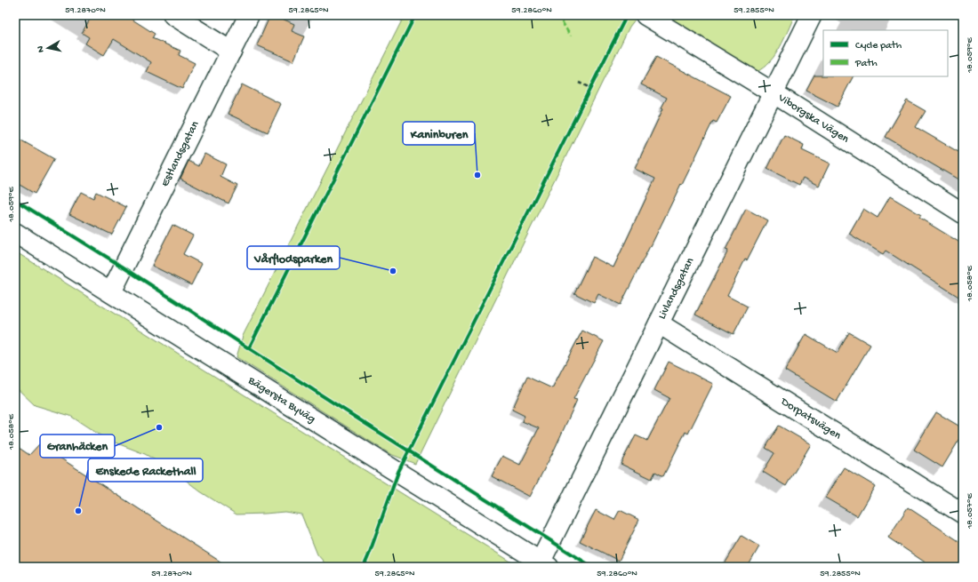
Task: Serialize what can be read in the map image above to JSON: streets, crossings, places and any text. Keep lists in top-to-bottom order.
{
  "streets": {
    "street": [
      "Viborgska Vägen",
      "Estlandsgatan",
      "Livlandsgatan",
      "Bägersta Byväg",
      "Dorpatsvägen"
    ]
  },
  "crossings": [
    ["Viborgska Vägen", "Livlandsgatan"],
    ["Estlandsgatan", "Bägersta Byväg"],
    ["Livlandsgatan", "Bägersta Byväg"],
    ["Livlandsgatan", "Dorpatsvägen"]
  ],
  "places": [
    "Kaninburen",
    "Vårflodsparken",
    "Granhäcken",
    "Enskede Rackethall"
  ],
  "legend": ["Cycle path", "Path"],
  "north": "left",
  "coordinates": [
    "59.2870°N",
    "59.2865°N",
    "59.2860°N",
    "59.2855°N",
    "18.059°E",
    "18.058°E",
    "18.057°E"
  ]
}
